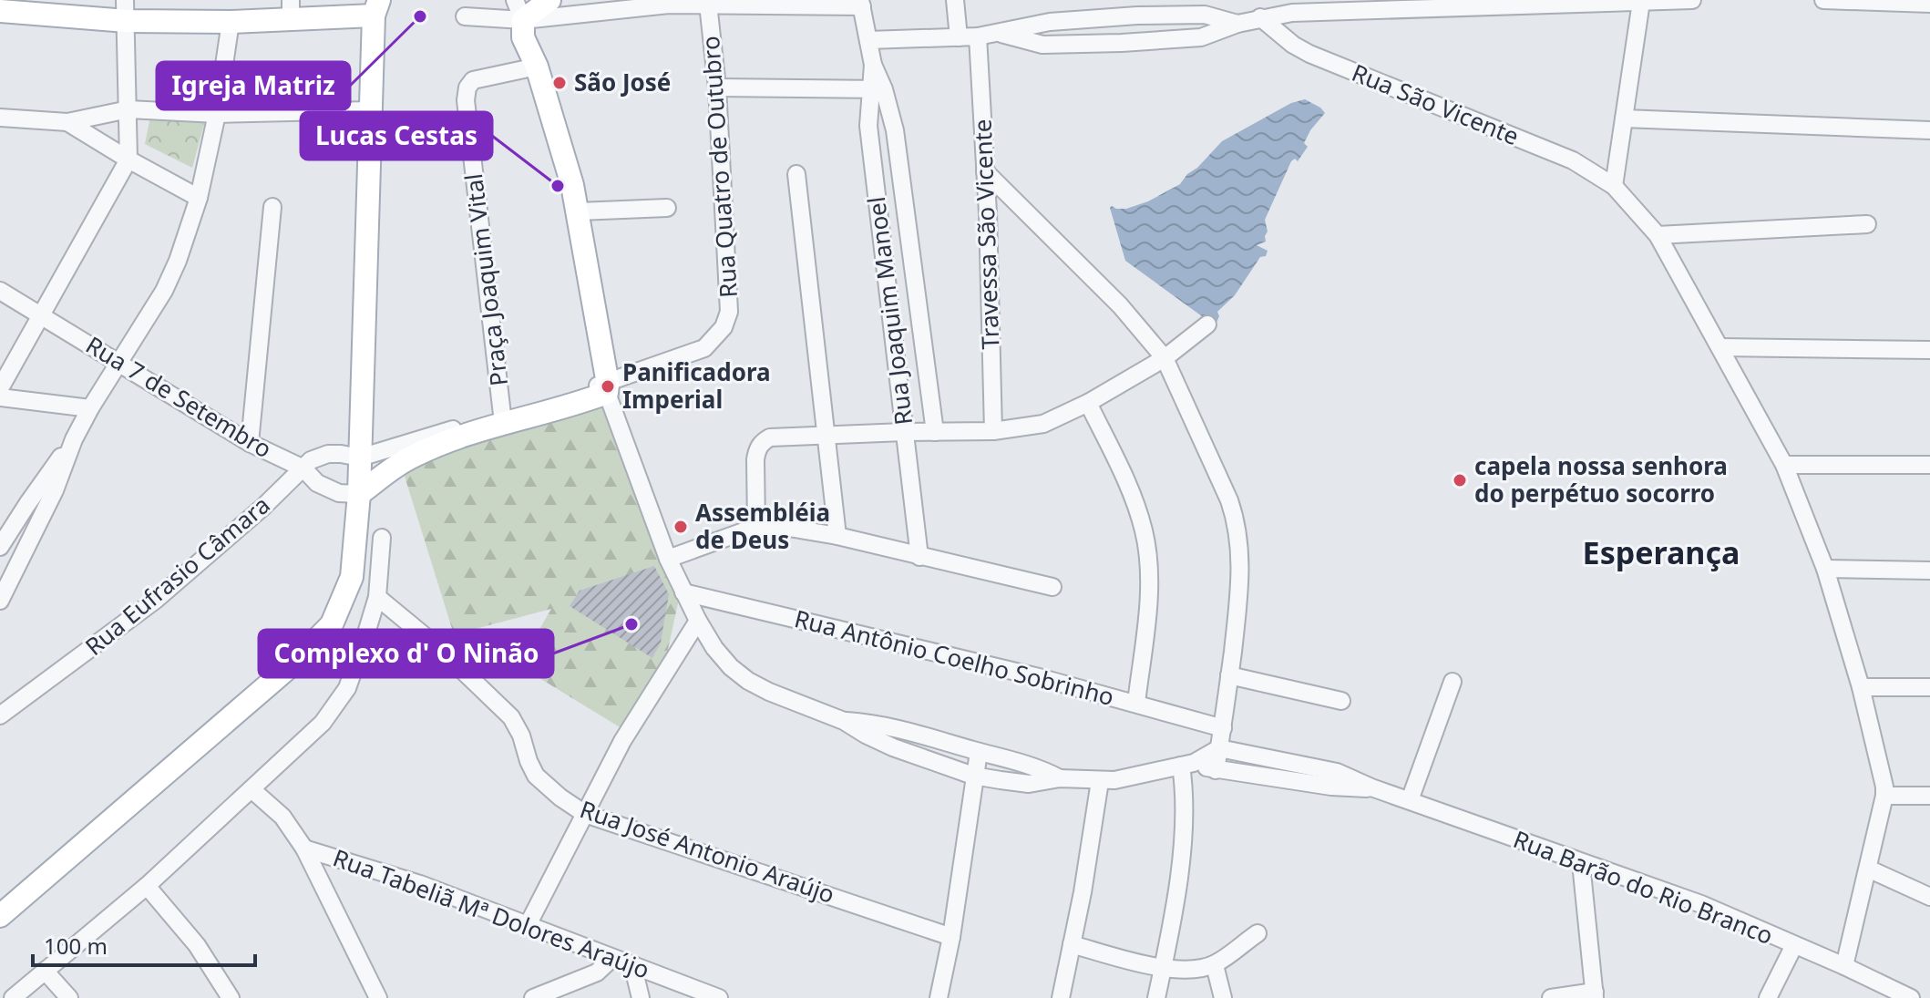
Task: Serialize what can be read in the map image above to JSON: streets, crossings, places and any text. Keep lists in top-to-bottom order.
{
  "streets": {
    "street": [
      "Rua São Vicente",
      "Rua Quatro de Outubro",
      "Travessa São Vicente",
      "Praça Joaquim Vital",
      "Rua Joaquim Manoel",
      "Rua 7 de Setembro",
      "Rua Eufrasio Câmara",
      "Rua Antônio Coelho Sobrinho",
      "Rua José Antonio Araújo",
      "Rua Barão do Rio Branco",
      "Rua Tabeliã Mª Dolores Araújo"
    ]
  },
  "crossings": [
    ["Rua Quatro de Outubro", "Praça Joaquim Vital"],
    ["Rua Quatro de Outubro", "Rua Eufrasio Câmara"],
    ["Rua 7 de Setembro", "Rua Eufrasio Câmara"]
  ],
  "districts": ["Esperança"],
  "places": [
    "Igreja Matriz",
    "São José",
    "Lucas Cestas",
    "Panificadora Imperial",
    "capela nossa senhora do perpétuo socorro",
    "Assembléia de Deus",
    "Complexo d' O Ninão"
  ],
  "scale_bar": "100 m"
}
